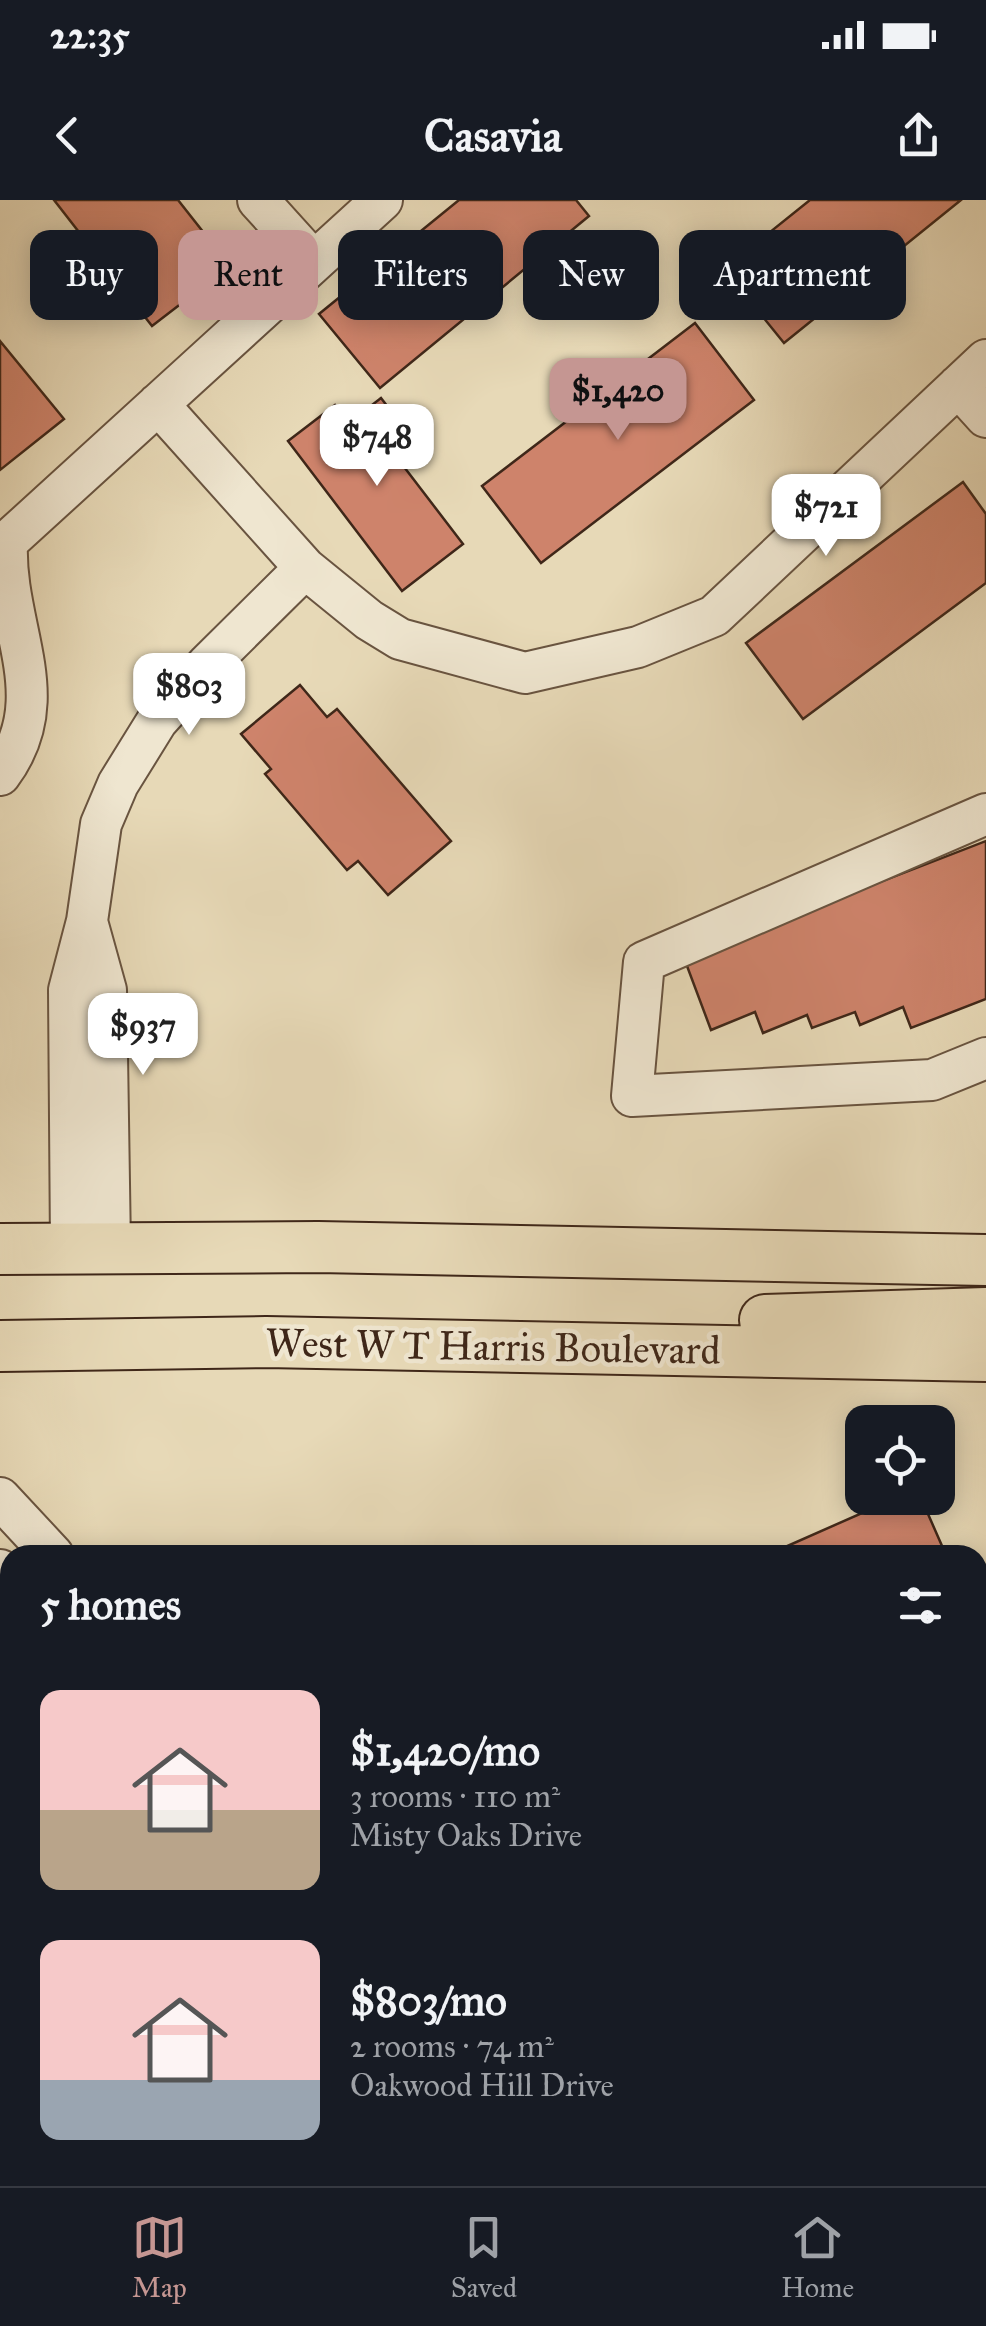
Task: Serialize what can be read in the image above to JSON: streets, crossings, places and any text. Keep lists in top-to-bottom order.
{
  "streets": {
    "main road": ["West W T Harris Boulevard"]
  },
  "page": {
    "status": "22:35",
    "header": "Casavia",
    "chip": [
      "Buy",
      "Rent",
      "Filters",
      "New",
      "Apartment"
    ],
    "price": [
      "$1,420",
      "$748",
      "$721",
      "$803",
      "$937"
    ],
    "heading": "5 homes",
    "list": [
      {
        "name": "$1,420/mo",
        "note": "3 rooms · 110 m² · Misty Oaks Drive"
      },
      {
        "name": "$803/mo",
        "note": "2 rooms · 74 m² · Oakwood Hill Drive"
      }
    ],
    "tabs": ["Map", "Saved", "Home"]
  }
}
